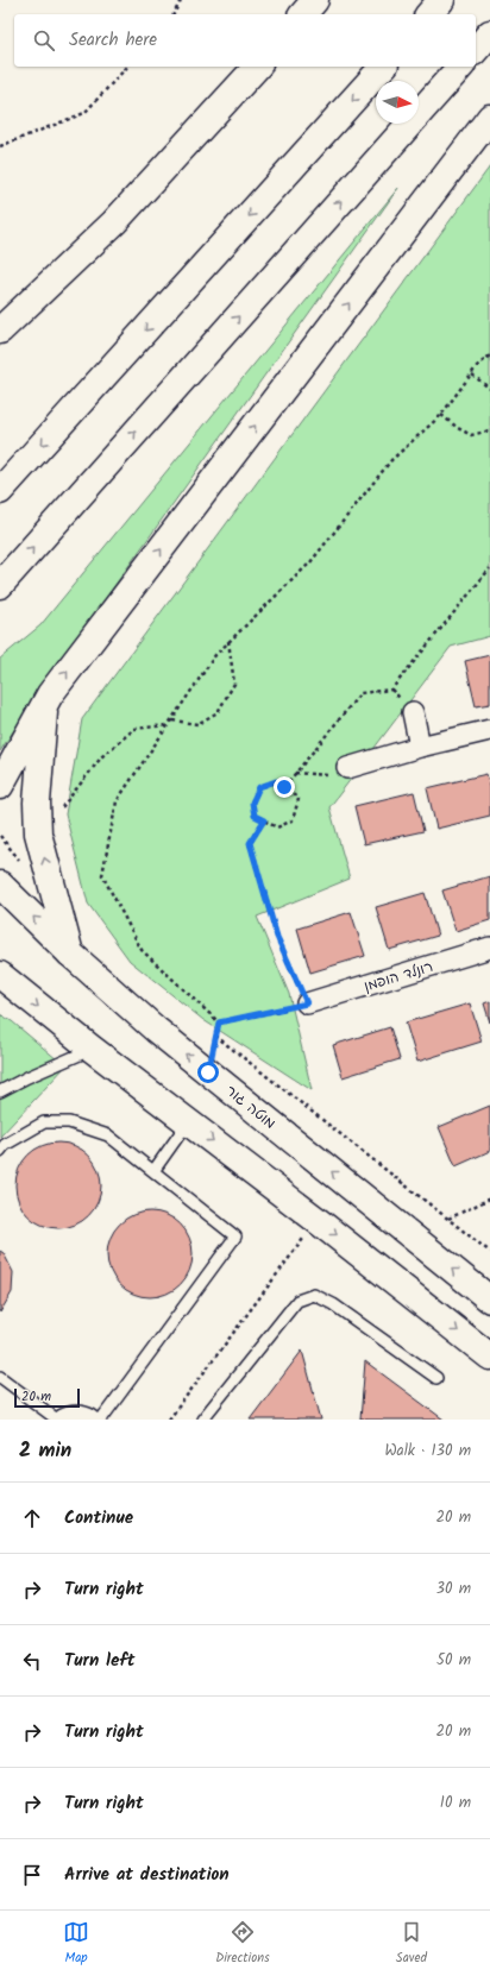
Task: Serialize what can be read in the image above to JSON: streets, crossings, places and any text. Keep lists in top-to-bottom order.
{
  "streets": {
    "main road": ["מוטה גור"],
    "street": ["רונלד הופמן"]
  },
  "scale_bar": "20 m",
  "north": "right",
  "page": {
    "search": "Search here",
    "scale": "20 m",
    "heading": ["2 min", "Walk · 130 m"],
    "list": [
      ["Continue", "20 m"],
      ["Turn right", "30 m"],
      ["Turn left", "50 m"],
      ["Turn right", "20 m"],
      ["Turn right", "10 m"],
      "Arrive at destination"
    ],
    "nav": ["Map", "Directions", "Saved"]
  }
}
